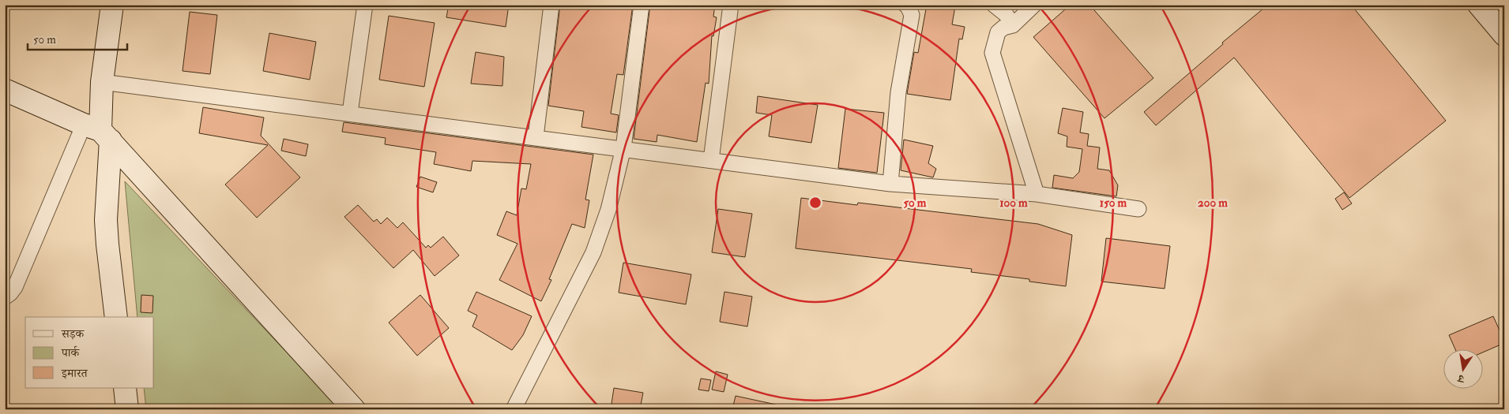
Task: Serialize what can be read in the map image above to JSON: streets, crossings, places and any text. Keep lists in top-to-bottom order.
{
  "legend": ["सड़क", "पार्क", "इमारत"],
  "scale_bar": "50 m",
  "north": "bottom",
  "rings": [
    "50 m",
    "100 m",
    "150 m",
    "200 m"
  ]
}
